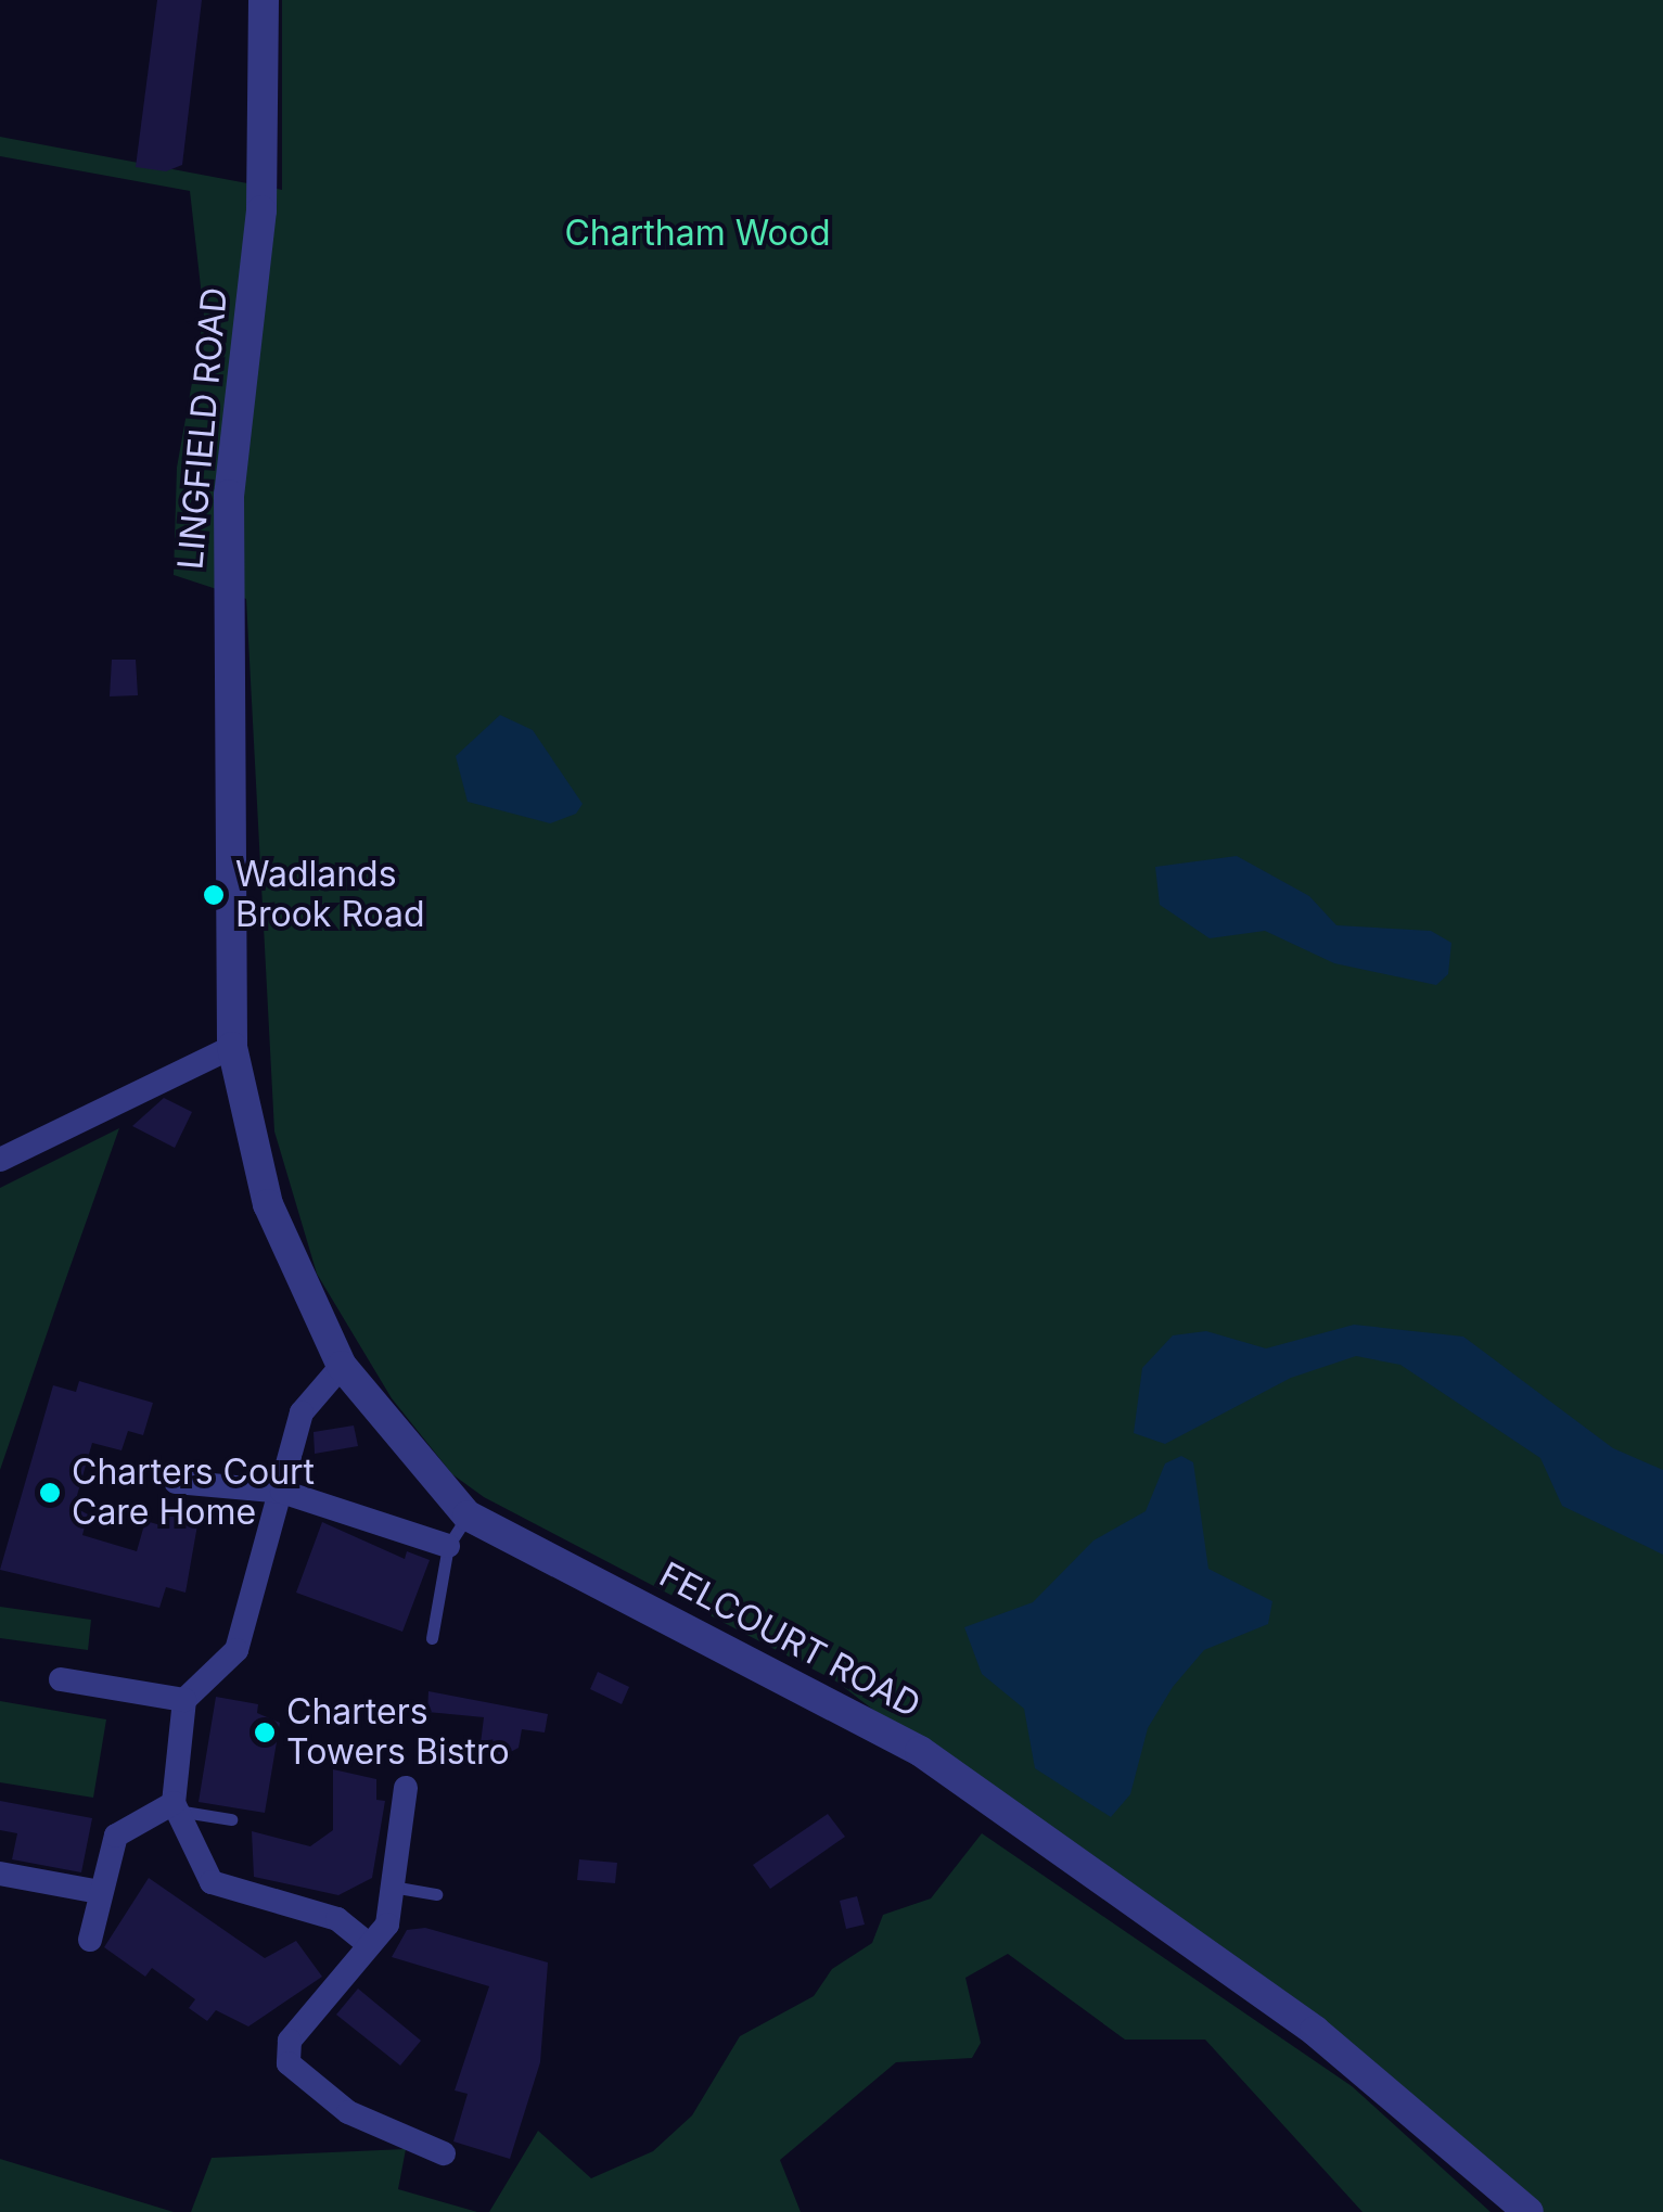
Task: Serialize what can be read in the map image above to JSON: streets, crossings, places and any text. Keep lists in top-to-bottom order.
{
  "streets": {
    "street": ["LINGFIELD ROAD", "FELCOURT ROAD"]
  },
  "crossings": [
    ["LINGFIELD ROAD", "FELCOURT ROAD"]
  ],
  "parks": ["Chartham Wood"],
  "places": ["Wadlands Brook Road", "Charters Court Care Home", "Charters Towers Bistro"]
}
